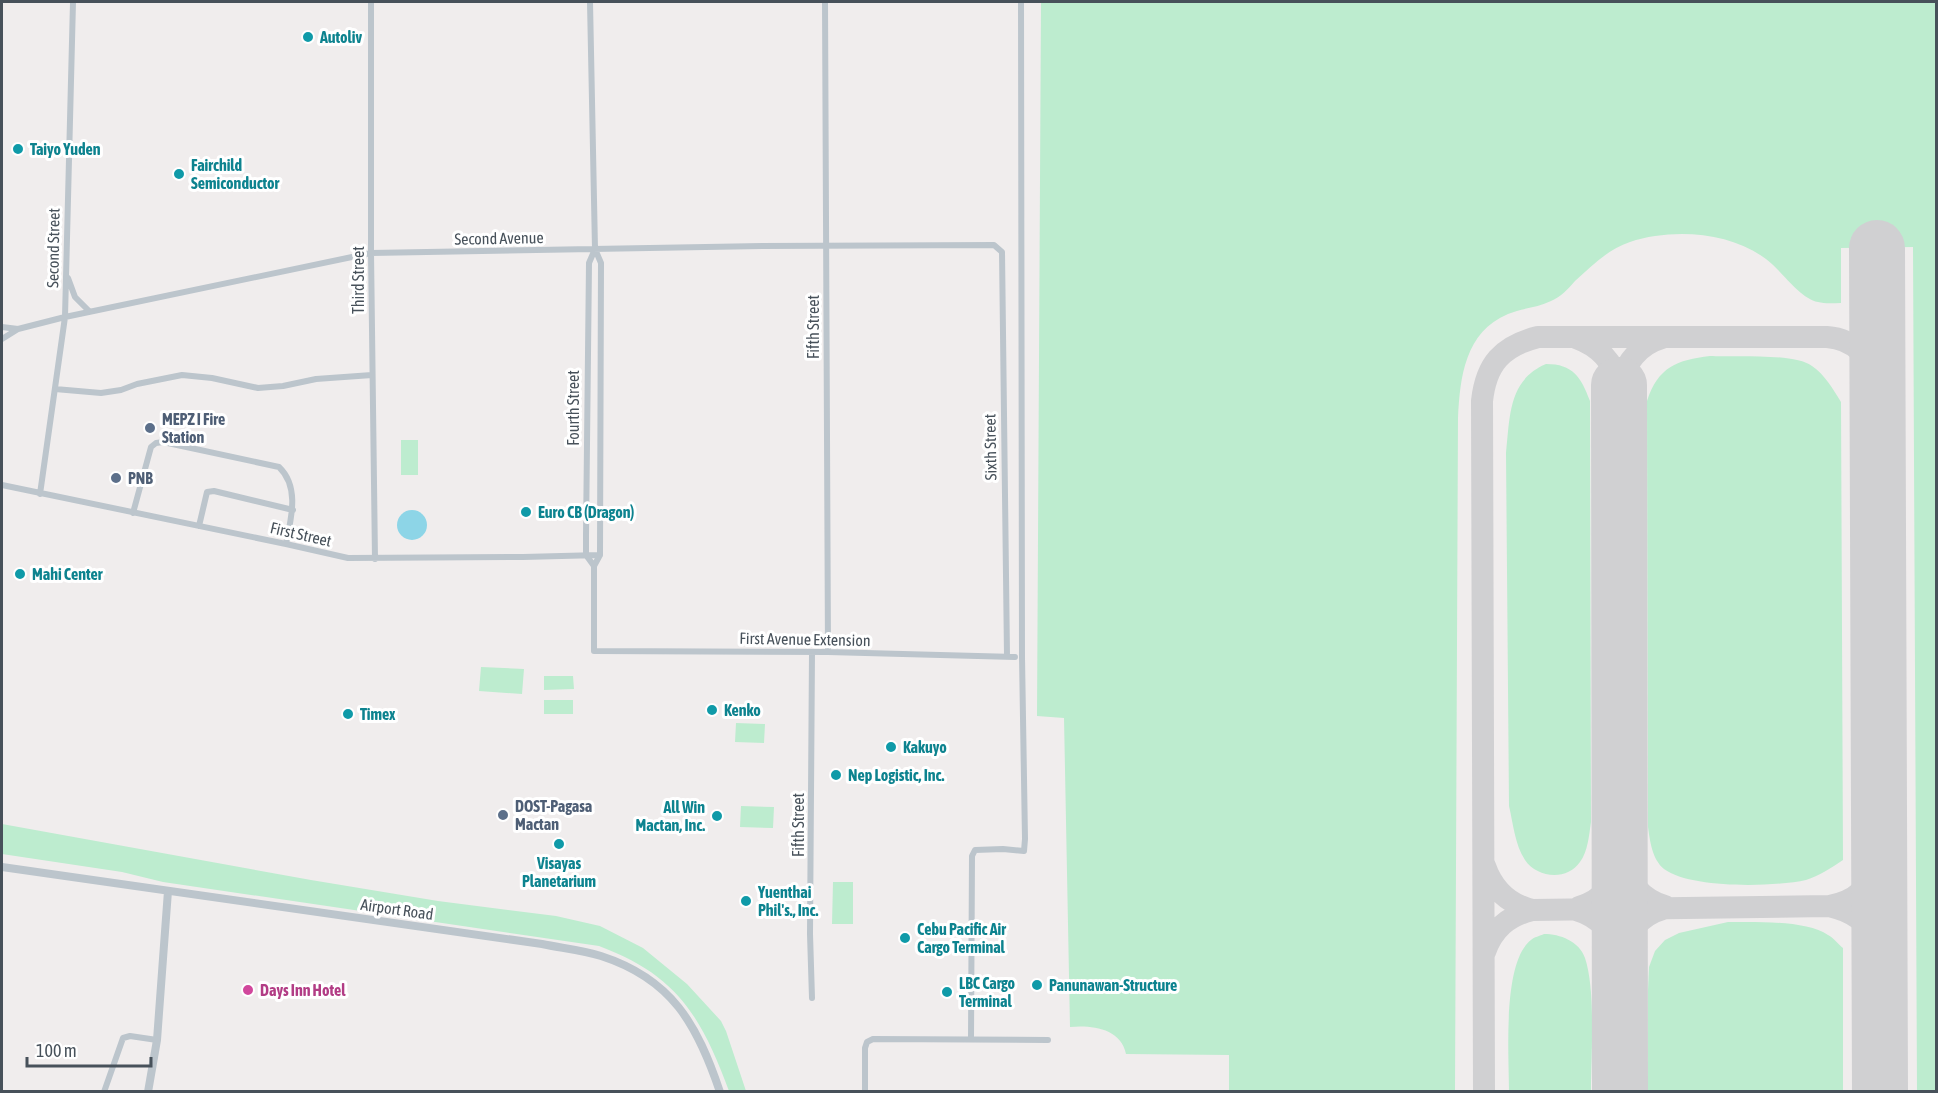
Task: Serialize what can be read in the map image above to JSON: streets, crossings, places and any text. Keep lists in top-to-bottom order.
{
  "streets": {
    "street": [
      "Second Avenue",
      "Second Street",
      "Third Street",
      "Fifth Street",
      "Fourth Street",
      "Sixth Street",
      "First Street",
      "First Avenue Extension",
      "Airport Road"
    ]
  },
  "crossings": [
    ["Second Avenue", "Second Street"],
    ["Second Avenue", "Third Street"],
    ["Second Avenue", "Fifth Street"],
    ["Second Avenue", "Fourth Street"],
    ["Second Avenue", "Sixth Street"],
    ["Second Street", "First Street"],
    ["Third Street", "First Street"],
    ["Fifth Street", "First Avenue Extension"],
    ["Fourth Street", "First Street"],
    ["Fourth Street", "First Avenue Extension"],
    ["Sixth Street", "First Avenue Extension"]
  ],
  "places": [
    "Autoliv",
    "Taiyo Yuden",
    "Fairchild Semiconductor",
    "MEPZ I Fire Station",
    "PNB",
    "Euro CB (Dragon)",
    "Mahi Center",
    "Kenko",
    "Timex",
    "Kakuyo",
    "Nep Logistic, Inc.",
    "DOST-Pagasa Mactan",
    "All Win Mactan, Inc.",
    "Visayas Planetarium",
    "Yuenthai Phil's., Inc.",
    "Cebu Pacific Air Cargo Terminal",
    "Panunawan-Structure",
    "Days Inn Hotel",
    "LBC Cargo Terminal"
  ],
  "scale_bar": "100 m"
}
